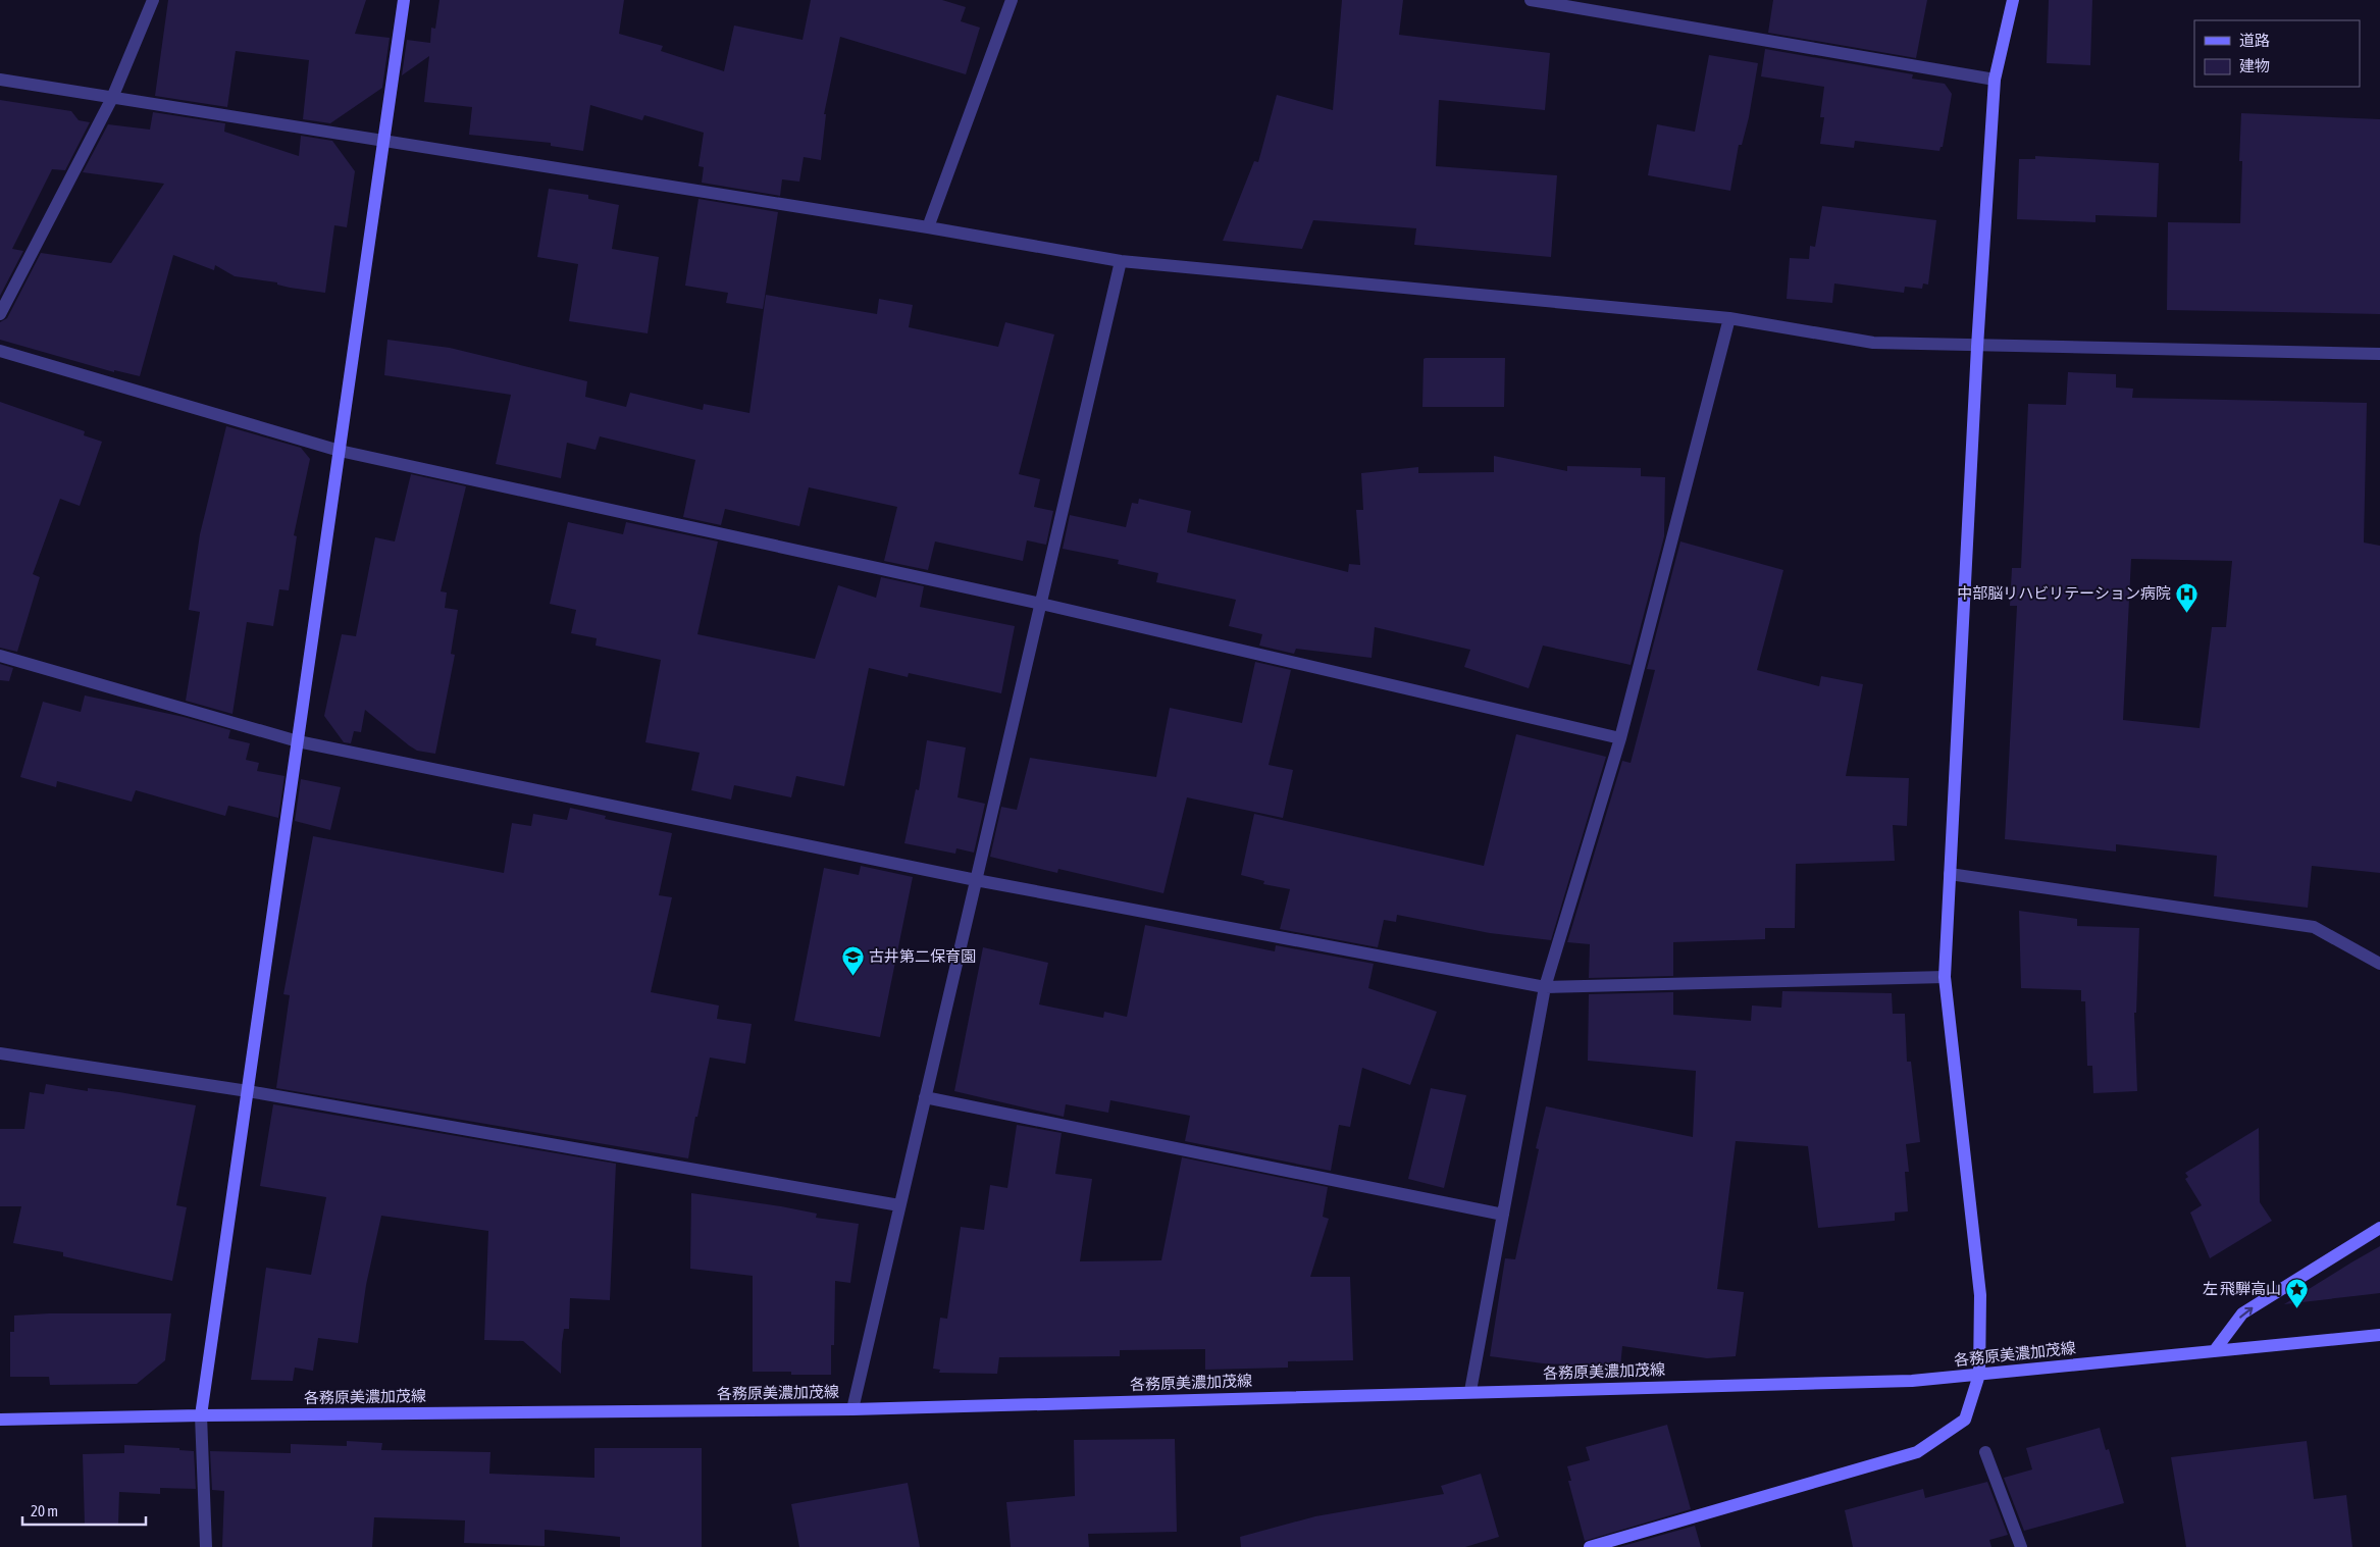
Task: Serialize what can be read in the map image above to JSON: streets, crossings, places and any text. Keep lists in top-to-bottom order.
{
  "streets": {
    "street": ["各務原美濃加茂線"]
  },
  "places": {
    "hospital": ["中部脳リハビリテーション病院"],
    "school or university": ["古井第二保育園"],
    "place": ["左 飛騨高山"]
  },
  "legend": ["道路", "建物"],
  "scale_bar": "20 m"
}
